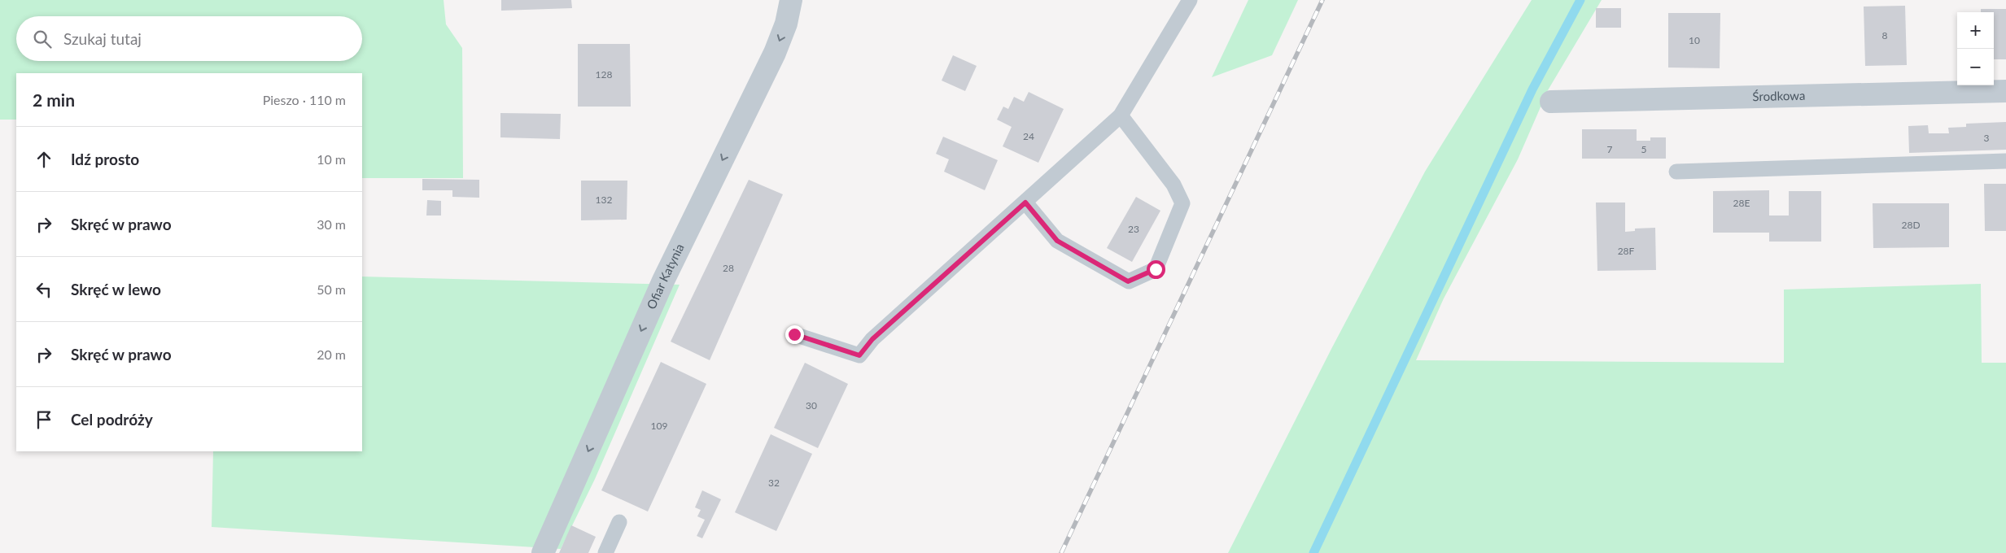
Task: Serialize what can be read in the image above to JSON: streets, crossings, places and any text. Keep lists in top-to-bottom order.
{
  "streets": {
    "street": ["Środkowa", "Ofiar Katynia"]
  },
  "one_way": ["Ofiar Katynia"],
  "house_numbers": [
    "8",
    "10",
    "128",
    "24",
    "3",
    "7",
    "5",
    "132",
    "28E",
    "28D",
    "23",
    "28F",
    "28",
    "30",
    "109",
    "32"
  ],
  "page": {
    "map_buttons": ["+", "−"],
    "search": "Szukaj tutaj",
    "heading": ["2 min", "Pieszo · 110 m"],
    "list": [
      ["Idź prosto", "10 m"],
      ["Skręć w prawo", "30 m"],
      ["Skręć w lewo", "50 m"],
      ["Skręć w prawo", "20 m"],
      "Cel podróży"
    ]
  }
}
